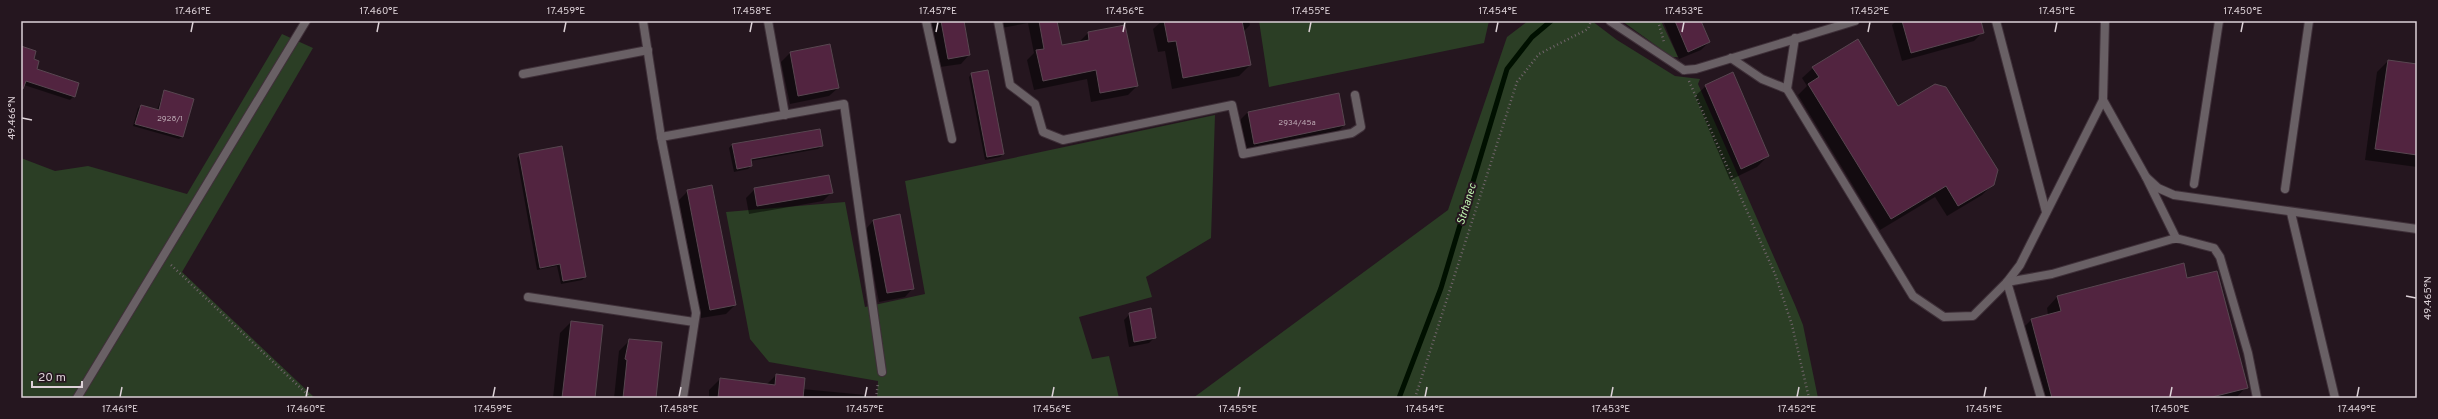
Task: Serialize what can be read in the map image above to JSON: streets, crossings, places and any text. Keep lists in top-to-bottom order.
{
  "water": ["Strhanec"],
  "house_numbers": ["2928/1", "2934/45a"],
  "scale_bar": "20 m",
  "coordinates": [
    "17.461°E",
    "17.460°E",
    "17.459°E",
    "17.458°E",
    "17.457°E",
    "17.456°E",
    "17.455°E",
    "17.454°E",
    "17.453°E",
    "17.452°E",
    "17.451°E",
    "17.450°E",
    "49.466°N",
    "49.465°N",
    "17.449°E"
  ]
}
